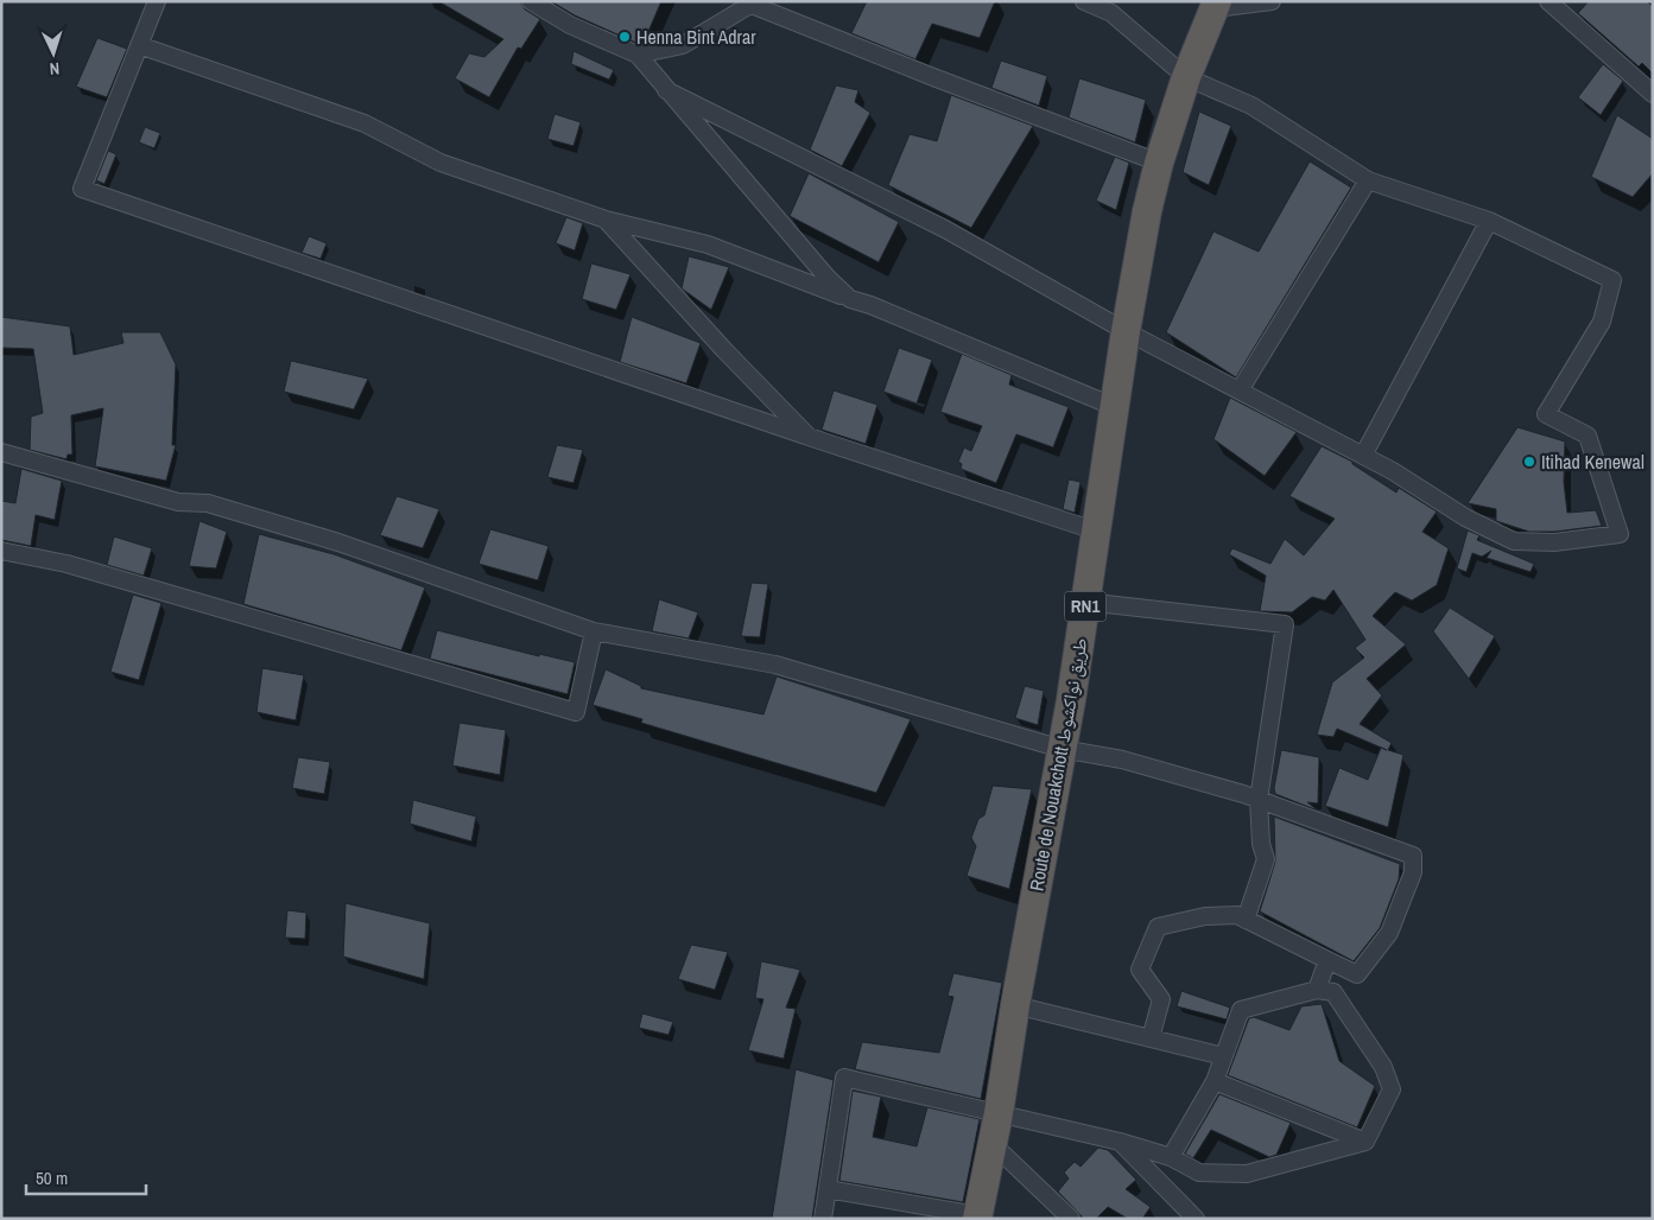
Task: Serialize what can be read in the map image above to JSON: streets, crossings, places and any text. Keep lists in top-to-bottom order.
{
  "streets": {
    "highway": ["RN1", "Route de Nouakchott طريق نواكشوط"]
  },
  "places": ["Henna Bint Adrar", "Itihad Kenewal"],
  "scale_bar": "50 m",
  "north": "bottom"
}
